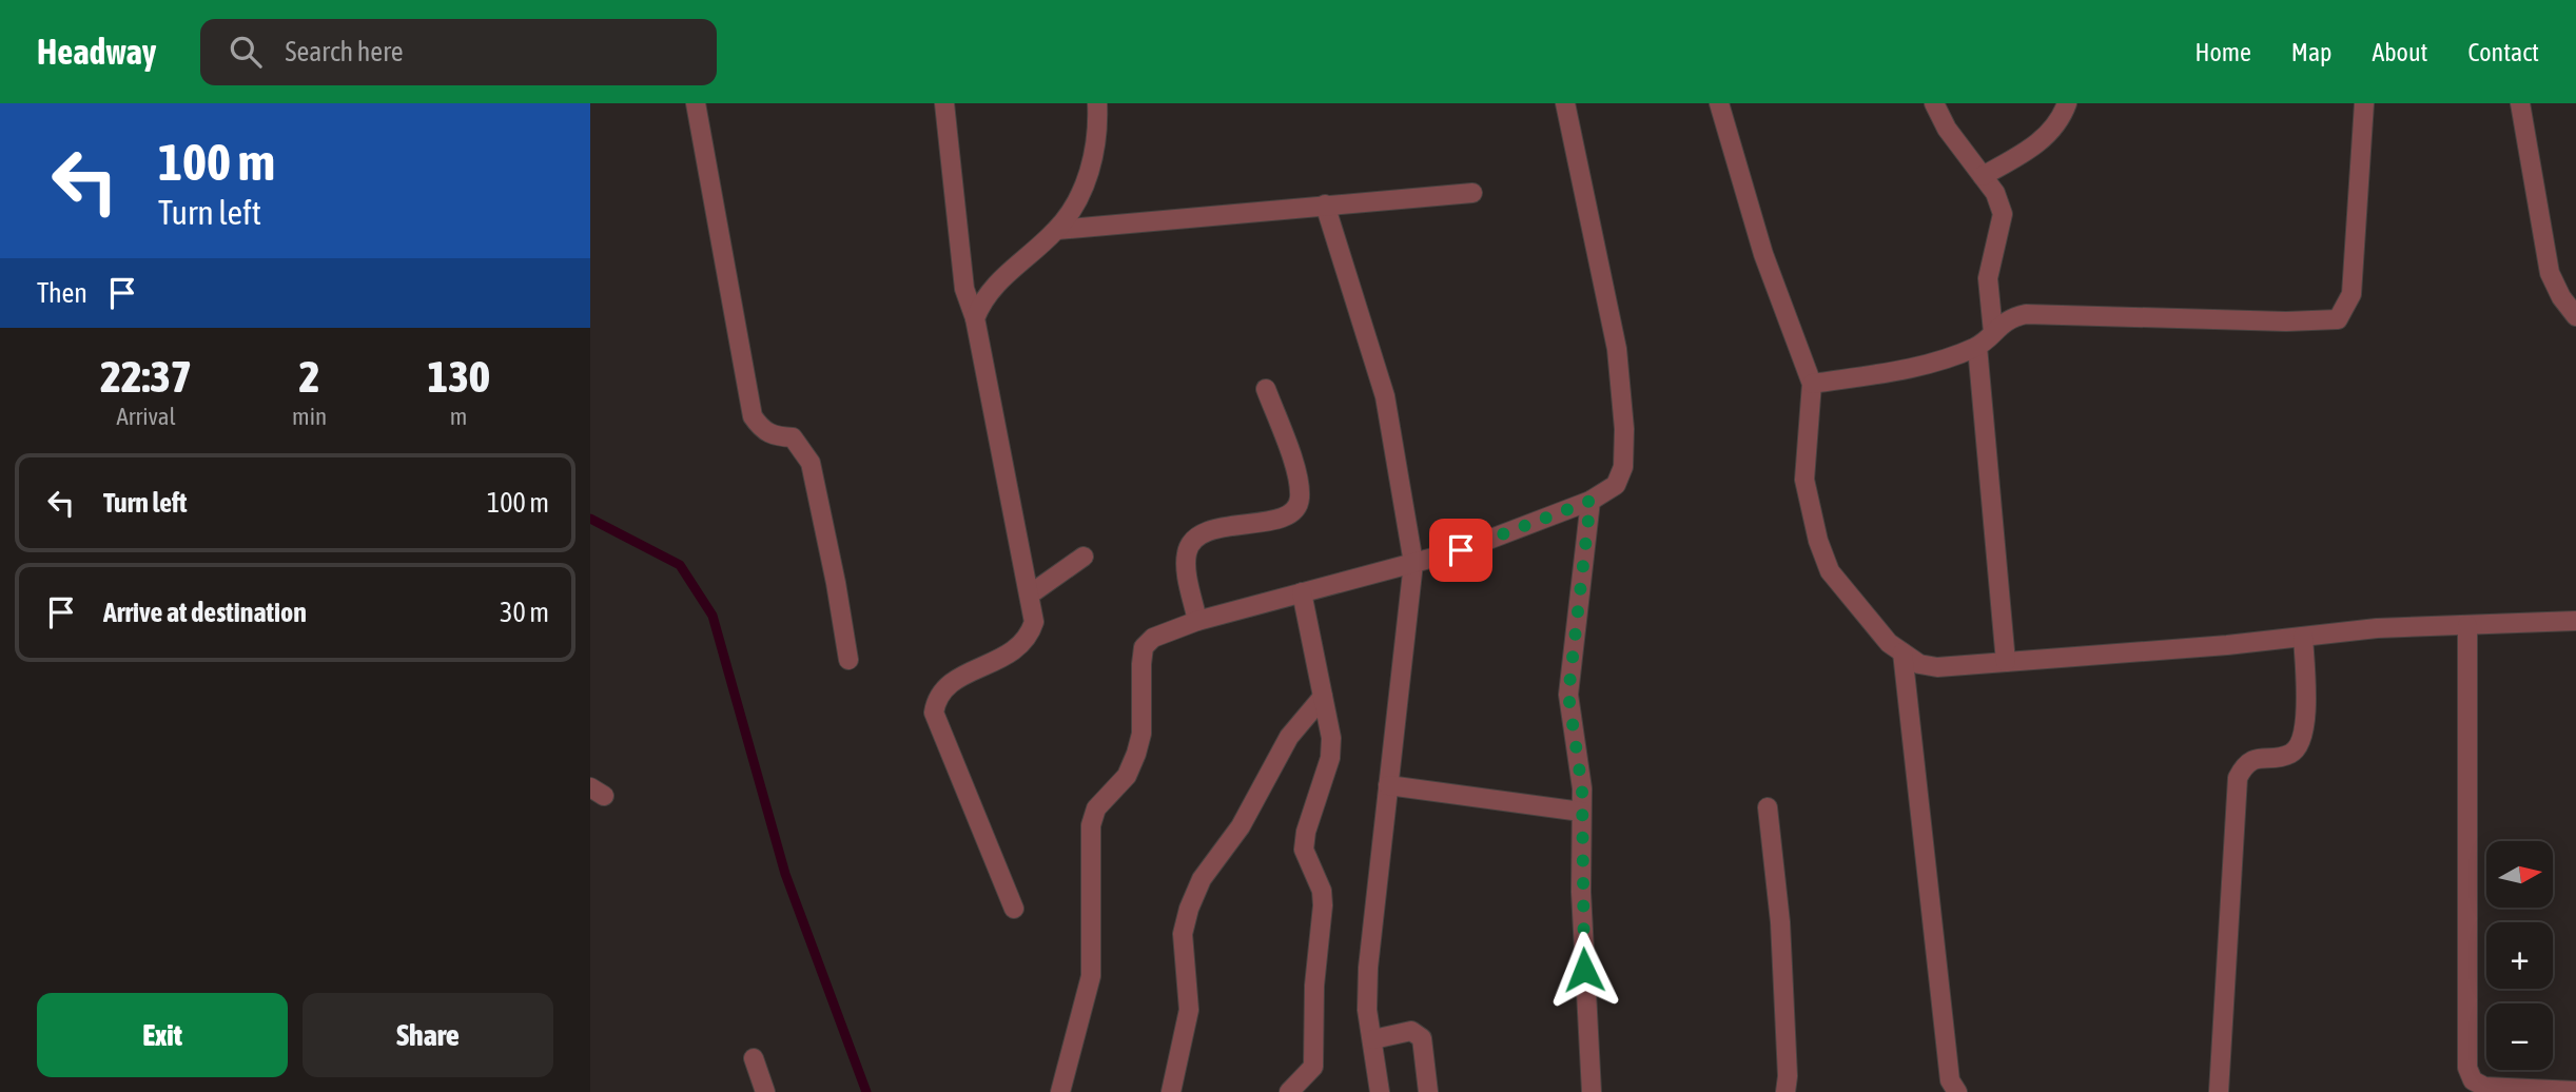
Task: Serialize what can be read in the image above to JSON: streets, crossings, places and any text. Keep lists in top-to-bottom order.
{
  "north": "right",
  "page": {
    "header": "Headway",
    "search": "Search here",
    "nav": [
      "Home",
      "Map",
      "About",
      "Contact"
    ],
    "turn": ["100 m", "Turn left"],
    "then": "Then",
    "eta": [
      "22:37",
      "Arrival",
      "2",
      "min",
      "130",
      "m"
    ],
    "list": [
      {
        "name": "Turn left",
        "value": "100 m"
      },
      {
        "name": "Arrive at destination",
        "value": "30 m"
      }
    ],
    "map_buttons": ["+", "−"],
    "buttons": ["Exit", "Share"]
  }
}
